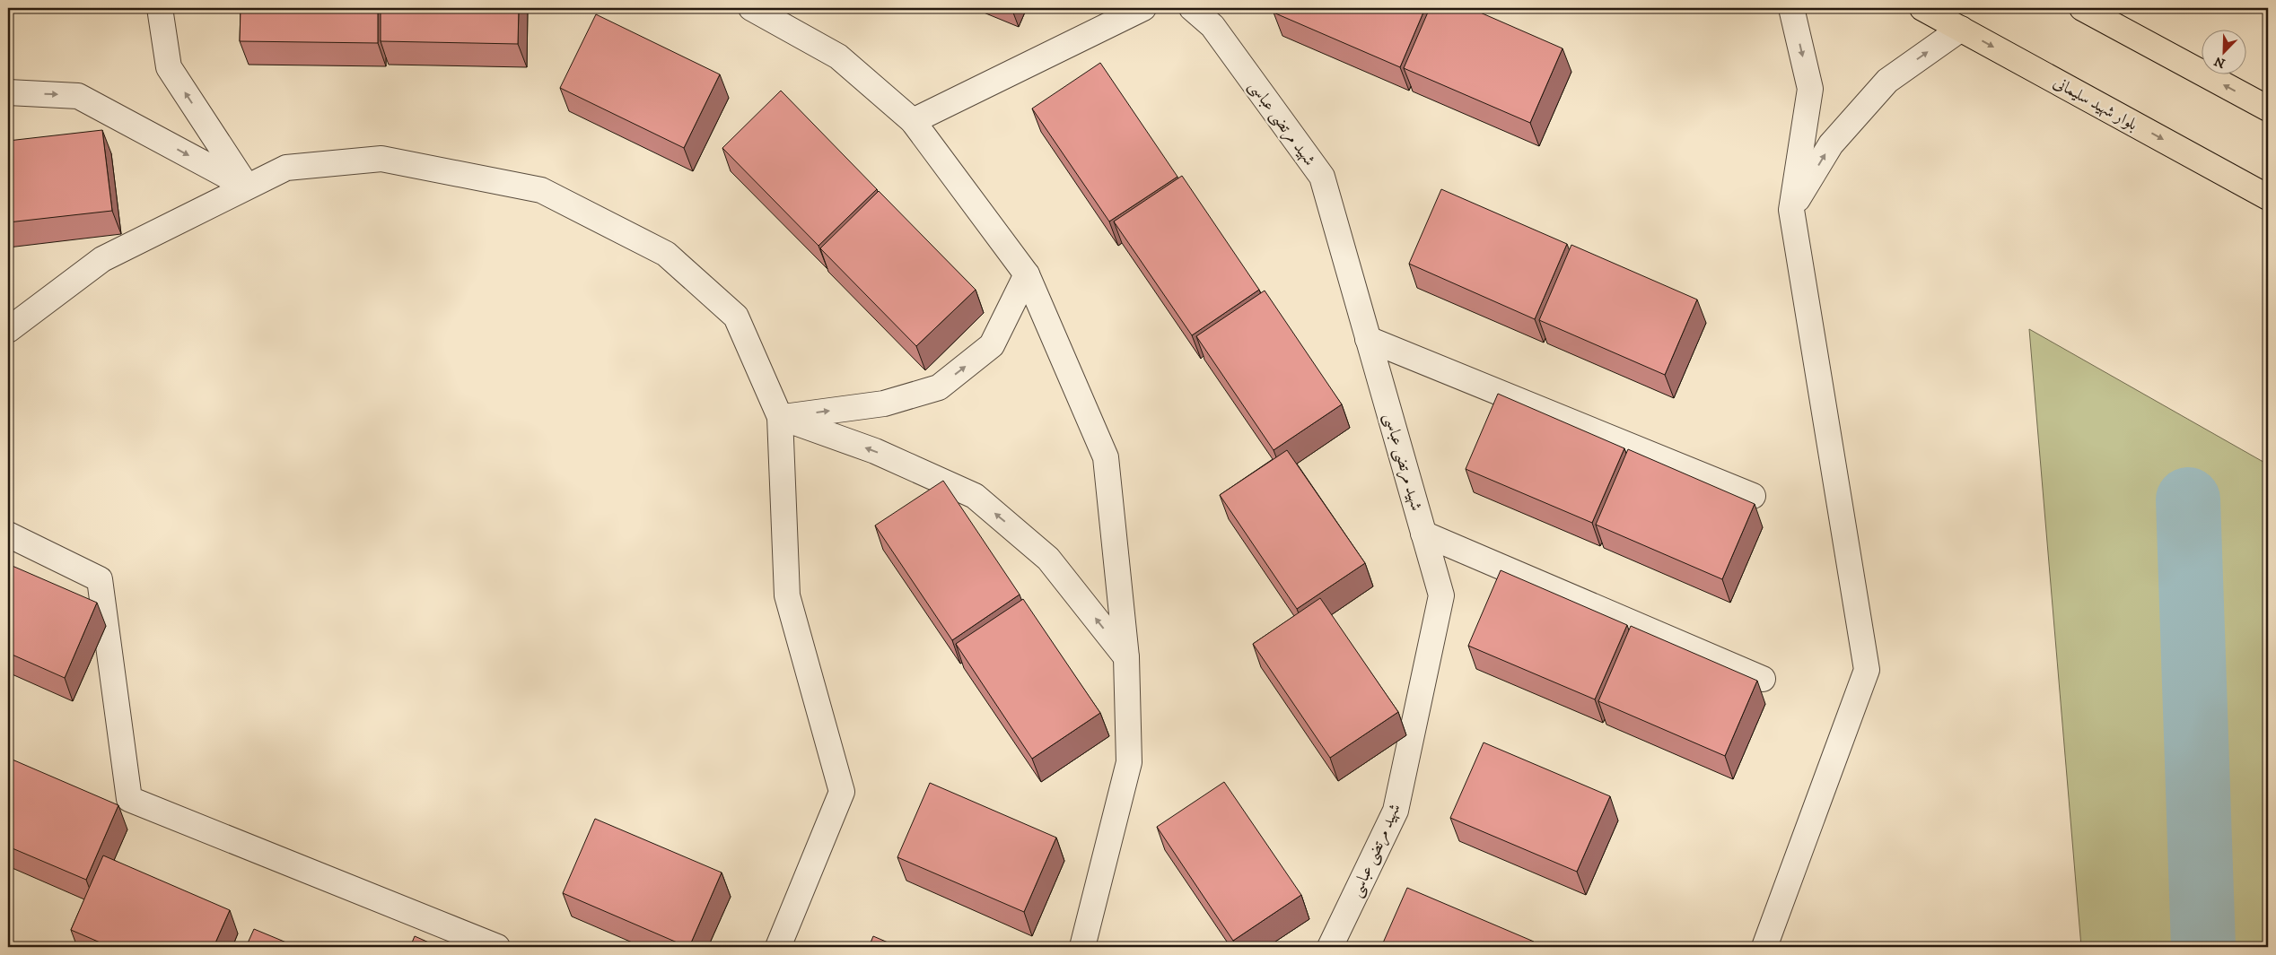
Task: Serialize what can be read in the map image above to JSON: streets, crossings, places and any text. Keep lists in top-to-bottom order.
{
  "streets": {
    "main road": ["بلوار شهید سلیمانی"],
    "street": ["شهید مرتضی عباسی"]
  },
  "north": "bottom left"
}
